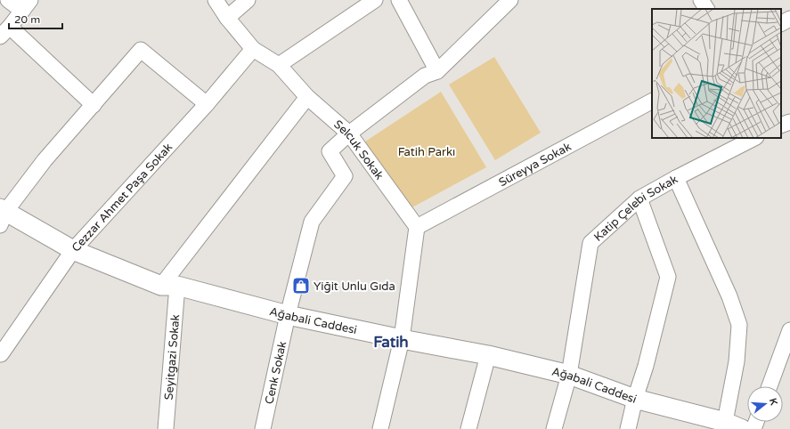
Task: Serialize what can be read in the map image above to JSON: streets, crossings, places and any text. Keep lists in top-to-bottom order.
{
  "streets": {
    "street": [
      "Selcuk Sokak",
      "Süreyya Sokak",
      "Cezzar Ahmet Paşa Sokak",
      "Katip Çelebi Sokak",
      "Ağabali Caddesi",
      "Seyitgazi Sokak",
      "Cenk Sokak"
    ]
  },
  "crossings": [
    ["Selcuk Sokak", "Süreyya Sokak"],
    ["Selcuk Sokak", "Cezzar Ahmet Paşa Sokak"],
    ["Selcuk Sokak", "Cenk Sokak"],
    ["Cezzar Ahmet Paşa Sokak", "Ağabali Caddesi"],
    ["Katip Çelebi Sokak", "Ağabali Caddesi"],
    ["Ağabali Caddesi", "Seyitgazi Sokak"],
    ["Ağabali Caddesi", "Cenk Sokak"]
  ],
  "districts": ["Fatih"],
  "parks": ["Fatih Parkı"],
  "places": {
    "shop": ["Yiğit Unlu Gıda"]
  },
  "scale_bar": "20 m",
  "north": "right"
}
